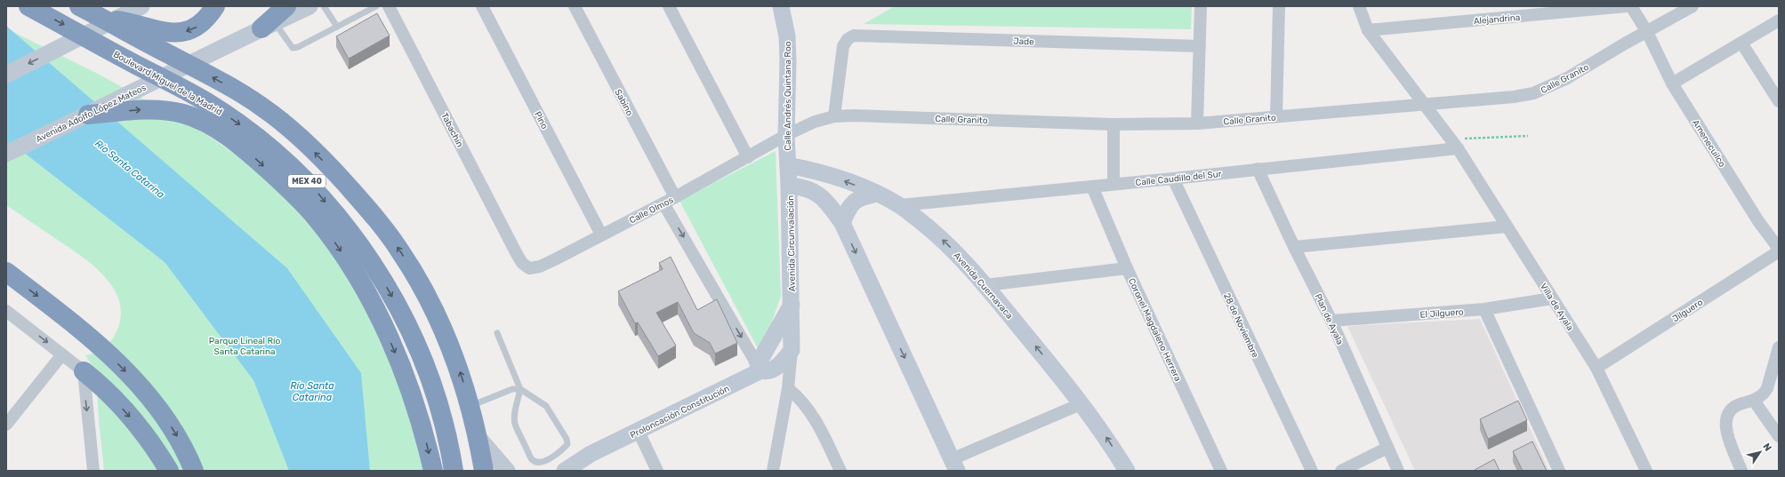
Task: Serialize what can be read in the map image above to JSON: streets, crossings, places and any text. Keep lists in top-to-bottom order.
{
  "streets": {
    "highway": ["Boulevard Miguel de la Madrid", "MEX 40"],
    "street": [
      "Alejandrina",
      "Jade",
      "Calle Granito",
      "Calle Andrés Quintana Roo",
      "Sabino",
      "Avenida Adolfo López Mateos",
      "Pino",
      "Tabachín",
      "Amenecuilco",
      "Calle Caudillo del Sur",
      "Calle Olmos",
      "Avenida Circunvalación",
      "Avenida Cuernavaca",
      "Villa de Ayala",
      "Jilguero",
      "El Jilguero",
      "Plan de Ayala",
      "28 de Noviembre",
      "Coronel Magdaleno Herrera",
      "Proloncación Constitución"
    ]
  },
  "crossings": [
    ["Alejandrina", "Villa de Ayala"],
    ["Jade", "Calle Granito"],
    ["Calle Granito", "Calle Andrés Quintana Roo"],
    ["Calle Granito", "Amenecuilco"],
    ["Calle Granito", "Calle Olmos"],
    ["Calle Granito", "Villa de Ayala"],
    ["Calle Andrés Quintana Roo", "Calle Olmos"],
    ["Calle Andrés Quintana Roo", "Avenida Circunvalación"],
    ["Calle Andrés Quintana Roo", "Avenida Cuernavaca"],
    ["Sabino", "Calle Olmos"],
    ["Pino", "Calle Olmos"],
    ["Tabachín", "Calle Olmos"],
    ["Amenecuilco", "Jilguero"],
    ["Calle Caudillo del Sur", "Avenida Cuernavaca"],
    ["Calle Caudillo del Sur", "Villa de Ayala"],
    ["Calle Caudillo del Sur", "Plan de Ayala"],
    ["Calle Caudillo del Sur", "28 de Noviembre"],
    ["Calle Caudillo del Sur", "Coronel Magdaleno Herrera"],
    ["Avenida Circunvalación", "Proloncación Constitución"],
    ["Villa de Ayala", "Jilguero"],
    ["Villa de Ayala", "El Jilguero"],
    ["El Jilguero", "Plan de Ayala"]
  ],
  "one_way": ["Avenida Cuernavaca"],
  "water": ["Río Santa Catarina"],
  "parks": ["Parque Lineal Río Santa Catarina"],
  "north": "top right"
}
